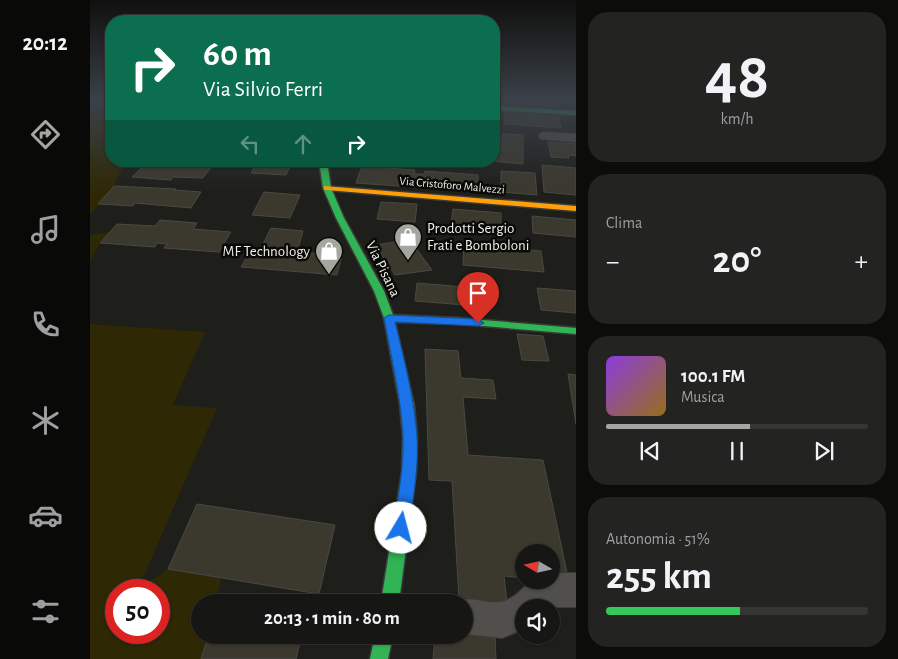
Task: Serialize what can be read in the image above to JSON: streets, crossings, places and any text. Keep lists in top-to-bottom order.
{
  "streets": {
    "main road": ["Via Cristoforo Malvezzi", "Via Pisana"]
  },
  "crossings": [
    ["Via Cristoforo Malvezzi", "Via Pisana"]
  ],
  "places": {
    "shop": ["Prodotti Sergio Frati e Bomboloni", "MF Technology"]
  },
  "north": "left",
  "page": {
    "tabs": "20:12",
    "tile": [
      ["48", "km/h"],
      "Clima",
      ["Autonomia · 51%", "255 km"]
    ],
    "turn": ["60 m", "Via Silvio Ferri"],
    "heat": ["−", "20°", "+"],
    "song": ["100.1 FM", "Musica"],
    "limit": "50",
    "trip": "20:13 · 1 min · 80 m"
  }
}
